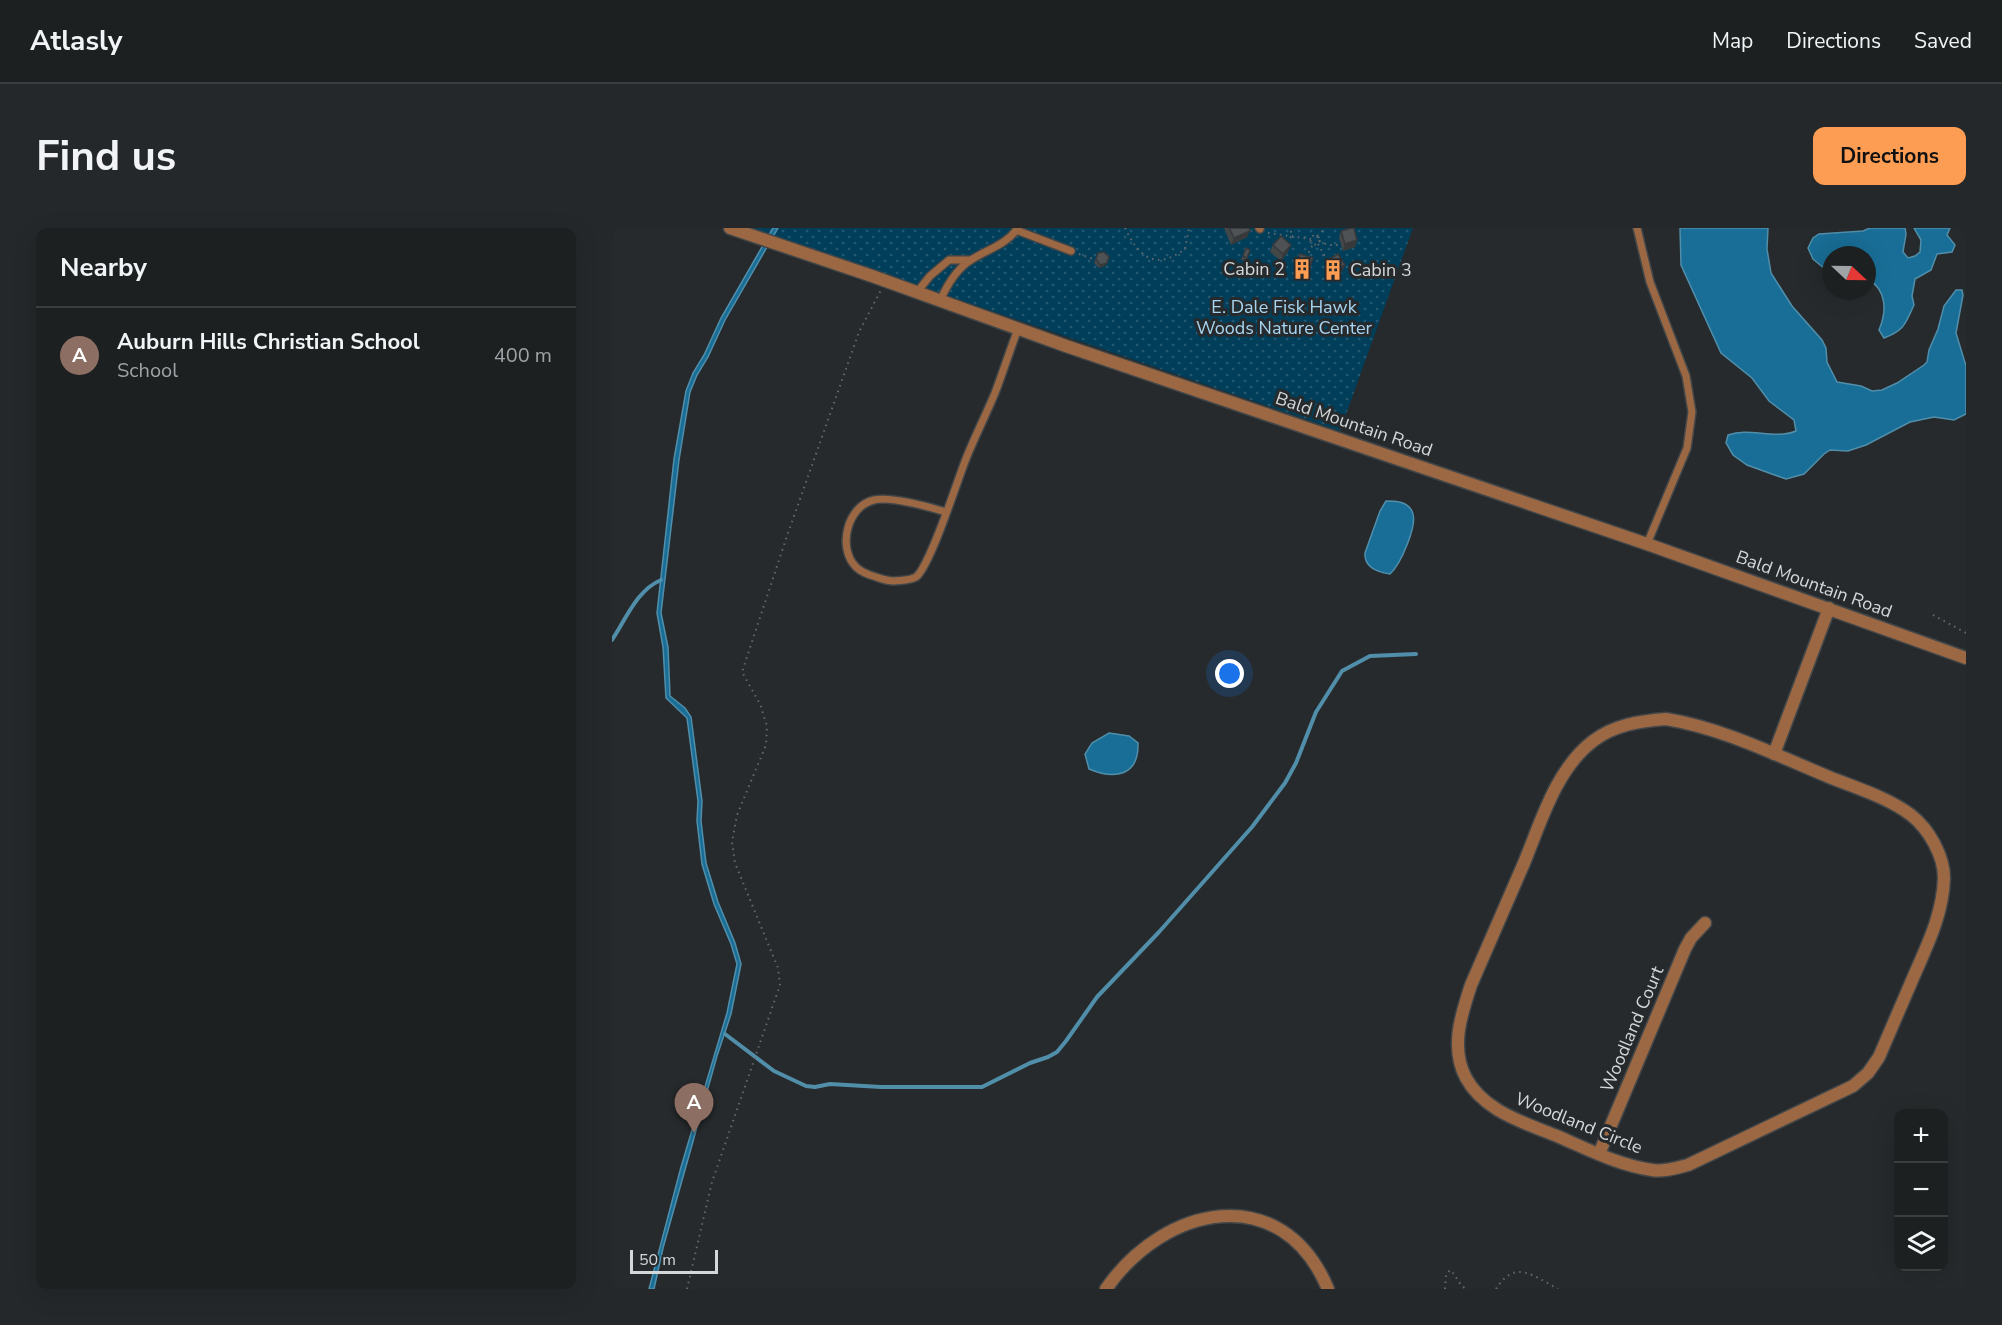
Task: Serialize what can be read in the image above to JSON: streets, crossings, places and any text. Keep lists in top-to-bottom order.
{
  "streets": {
    "street": ["Bald Mountain Road", "Woodland Court", "Woodland Circle"]
  },
  "crossings": [
    ["Woodland Court", "Woodland Circle"]
  ],
  "parks": ["E. Dale Fisk Hawk Woods Nature Center"],
  "places": {
    "building": ["Cabin 2", "Cabin 3"]
  },
  "scale_bar": "50 m",
  "north": "right",
  "page": {
    "header": "Atlasly",
    "nav": ["Map", "Directions", "Saved"],
    "buttons": "Directions",
    "title": "Find us",
    "heading": "Nearby",
    "list": [
      {
        "mark": "A",
        "name": "Auburn Hills Christian School",
        "note": "School",
        "value": "400 m"
      }
    ],
    "pins": "A",
    "map_buttons": ["+", "−"],
    "scale": "50 m"
  }
}
